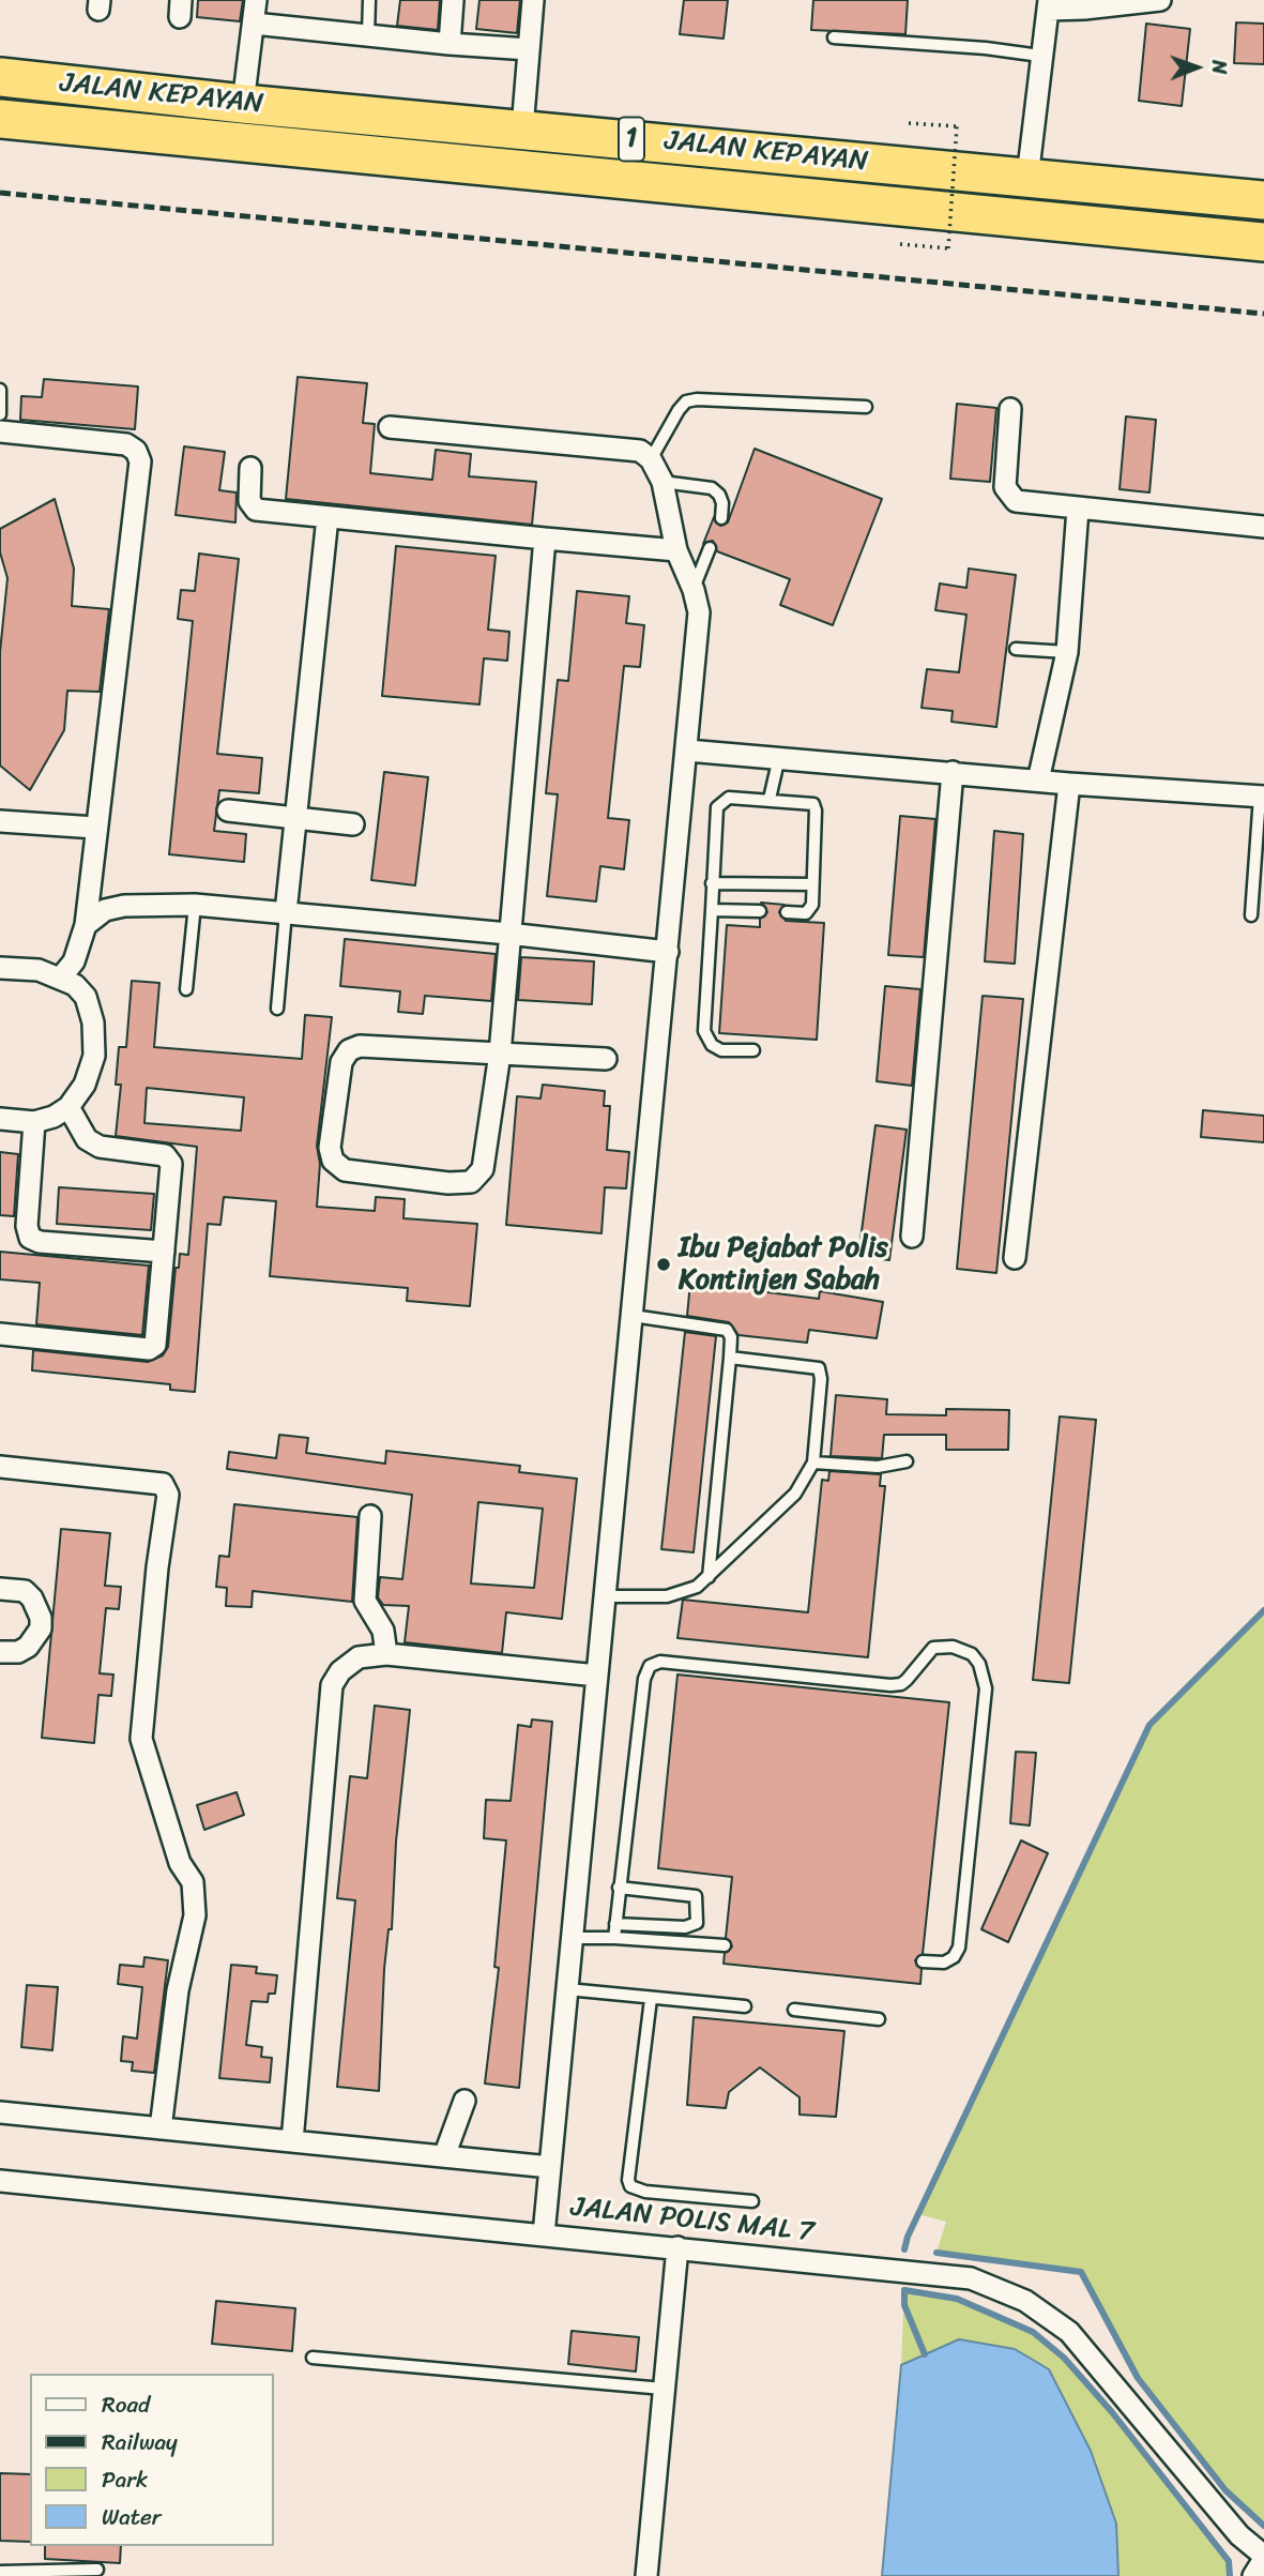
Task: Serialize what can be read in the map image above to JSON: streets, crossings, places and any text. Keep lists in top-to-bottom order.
{
  "streets": {
    "highway": ["JALAN KEPAYAN", "1"],
    "street": ["JALAN POLIS MAL 7"]
  },
  "places": ["Ibu Pejabat Polis Kontinjen Sabah"],
  "legend": [
    "Road",
    "Railway",
    "Park",
    "Water"
  ],
  "north": "right"
}
